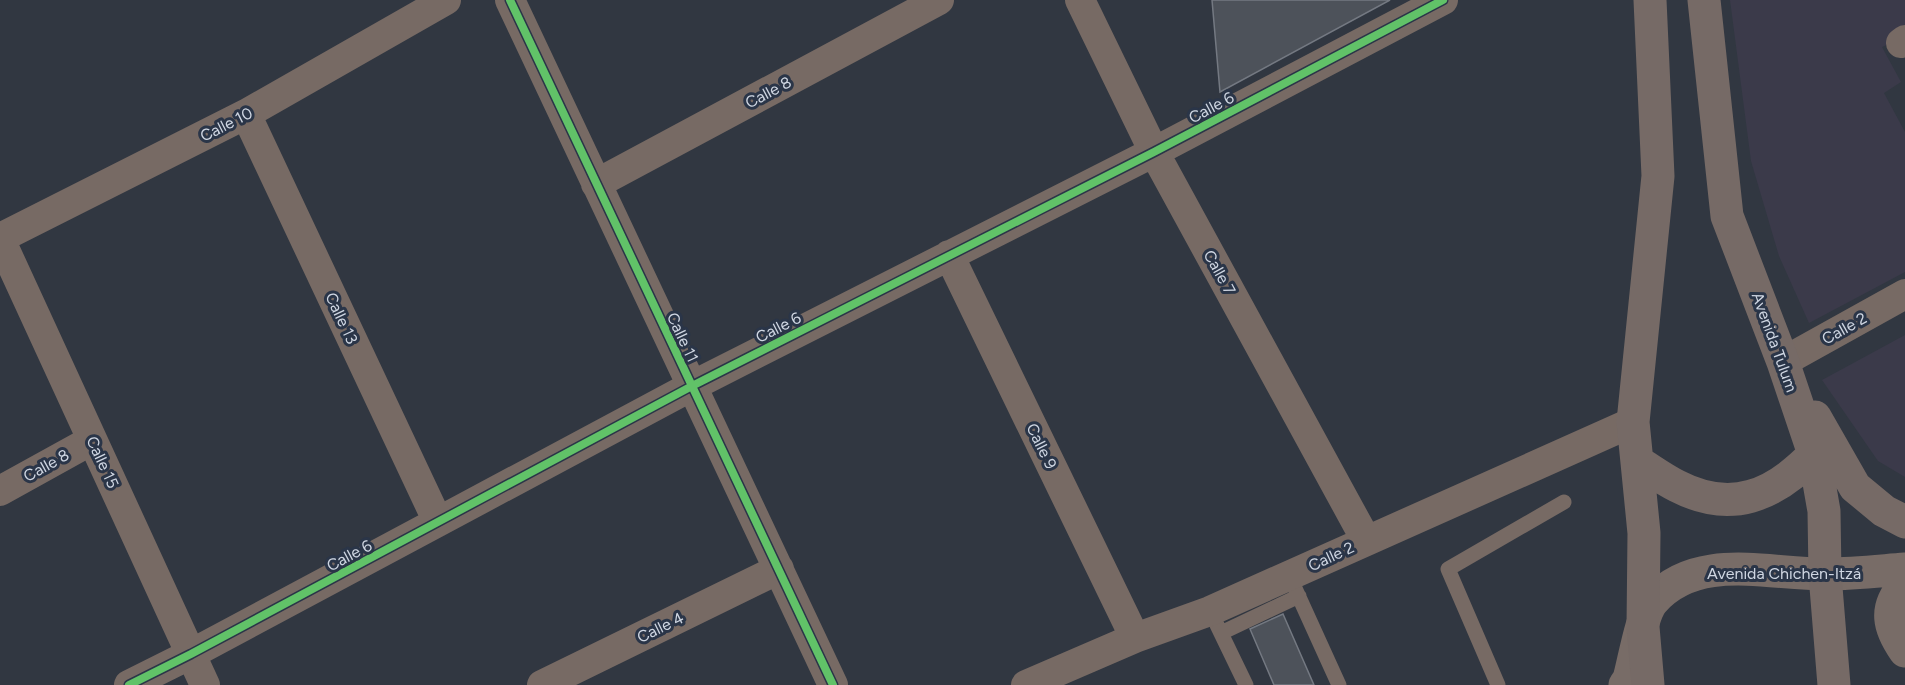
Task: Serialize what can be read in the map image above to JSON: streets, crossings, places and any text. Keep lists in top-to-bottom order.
{
  "streets": {
    "main road": ["Avenida Tulum", "Avenida Chichen-Itzá"],
    "street": [
      "Calle 8",
      "Calle 6",
      "Calle 10",
      "Calle 7",
      "Calle 13",
      "Calle 2",
      "Calle 11",
      "Calle 9",
      "Calle 15",
      "Calle 4"
    ]
  },
  "crossings": [
    ["Calle 8", "Calle 11"],
    ["Calle 8", "Calle 15"],
    ["Calle 6", "Calle 7"],
    ["Calle 6", "Calle 13"],
    ["Calle 6", "Calle 11"],
    ["Calle 6", "Calle 9"],
    ["Calle 6", "Calle 15"],
    ["Calle 10", "Calle 13"],
    ["Calle 10", "Calle 15"],
    ["Calle 7", "Calle 2"],
    ["Calle 2", "Avenida Tulum"],
    ["Calle 2", "Calle 9"],
    ["Calle 11", "Calle 4"],
    ["Avenida Tulum", "Avenida Chichen-Itzá"]
  ]
}
